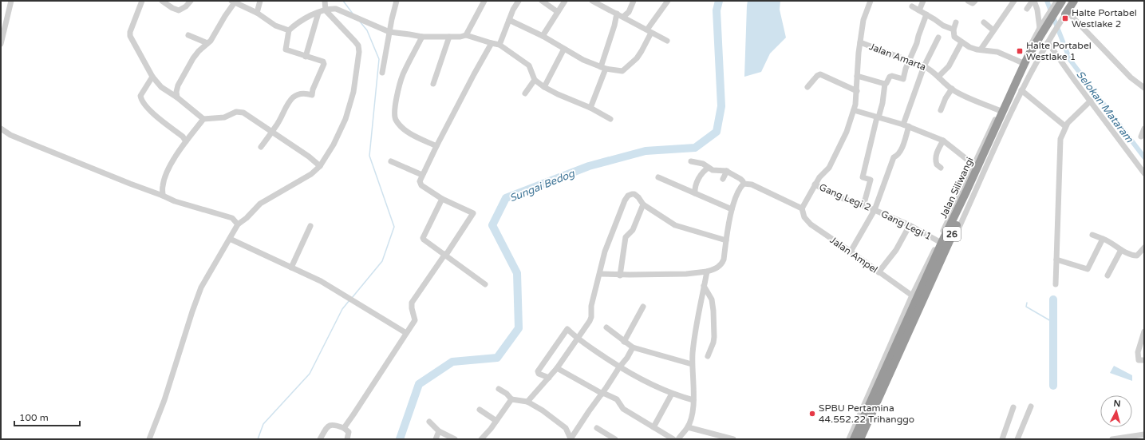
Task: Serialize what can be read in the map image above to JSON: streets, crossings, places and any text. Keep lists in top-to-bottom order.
{
  "streets": {
    "highway": ["Jalan Siliwangi", "26"],
    "street": [
      "Jalan Amarta",
      "Gang Legi 2",
      "Gang Legi 1",
      "Jalan Ampel"
    ]
  },
  "crossings": [
    ["Jalan Siliwangi", "Gang Legi 1"],
    ["Gang Legi 2", "Gang Legi 1"]
  ],
  "water": ["Selokan Mataram", "Sungai Bedog"],
  "places": {
    "transit": ["Halte Portabel Westlake 2", "Halte Portabel Westlake 1"],
    "other": ["SPBU Pertamina 44.552.22 Trihanggo"]
  },
  "scale_bar": "100 m",
  "north": "top"
}
